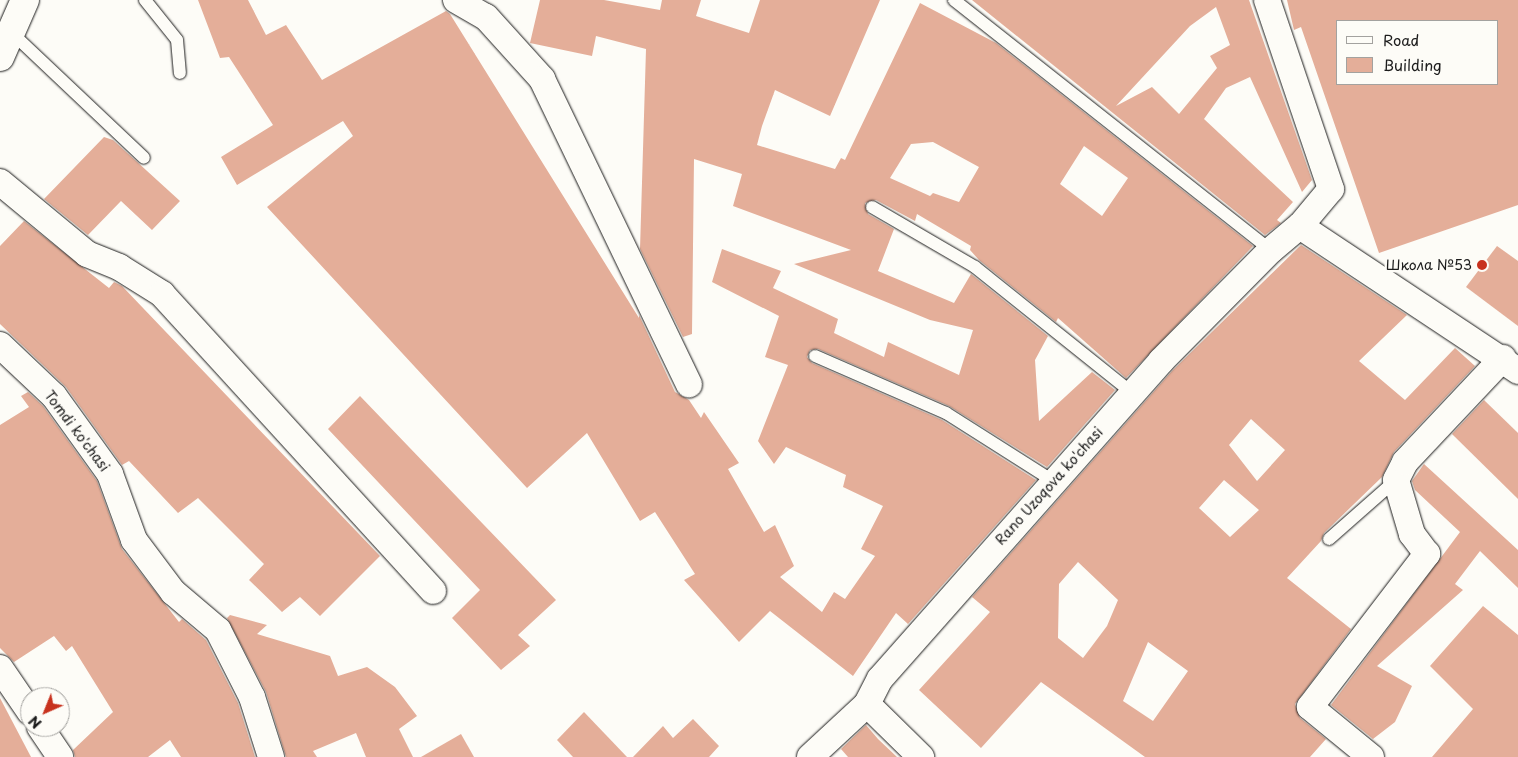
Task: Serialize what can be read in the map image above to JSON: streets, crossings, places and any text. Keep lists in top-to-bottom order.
{
  "streets": {
    "street": ["Tomdi ko'chasi", "Rano Uzoqova ko'chasi"]
  },
  "places": ["Школа №53"],
  "legend": ["Road", "Building"],
  "north": "bottom left"
}
